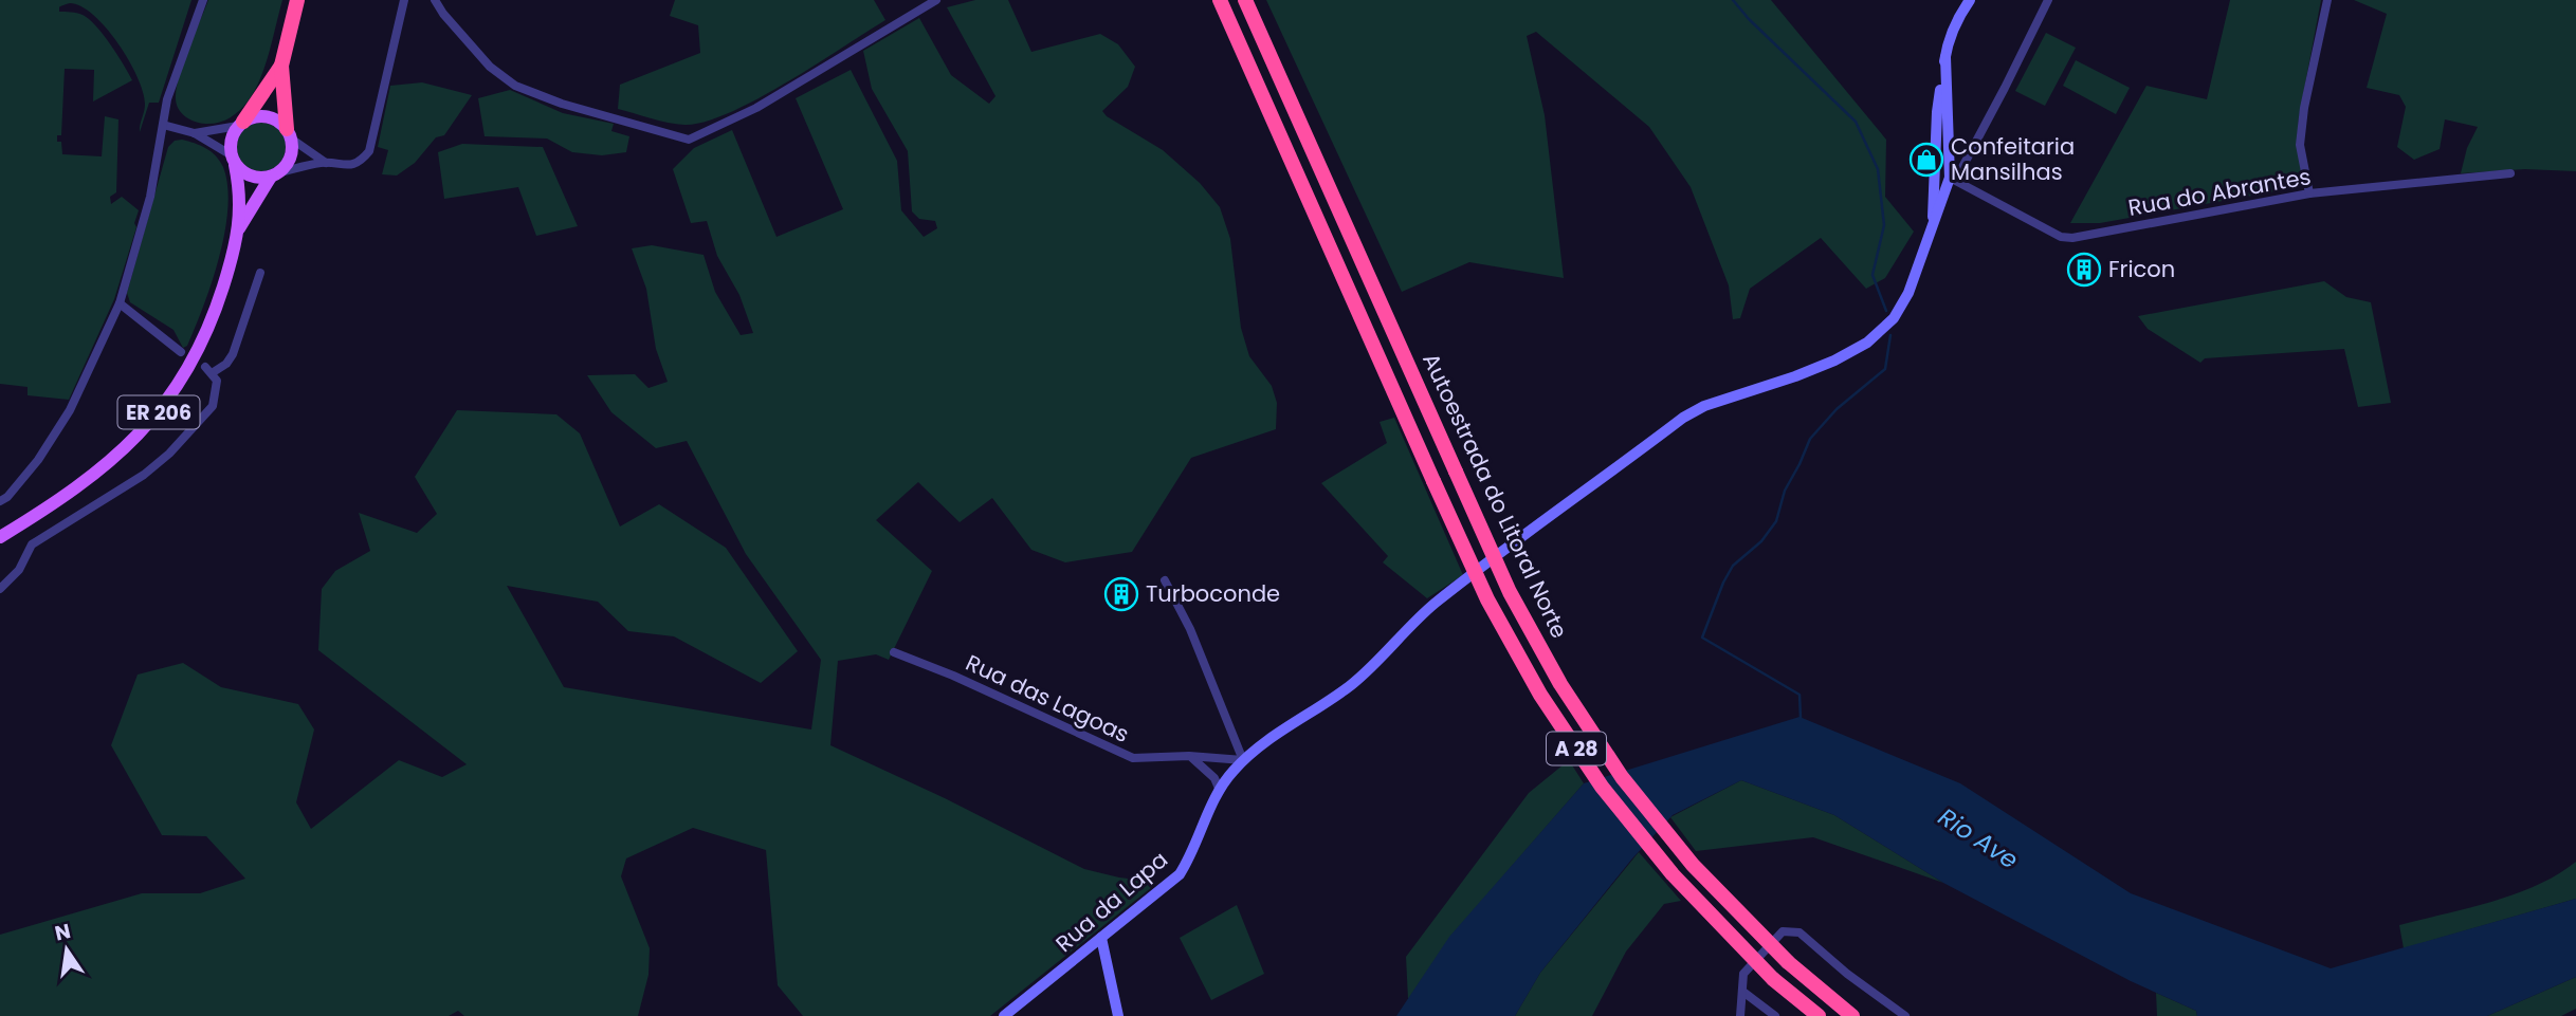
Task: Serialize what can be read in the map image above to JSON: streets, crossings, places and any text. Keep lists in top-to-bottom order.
{
  "streets": {
    "highway": ["Autoestrada do Litoral Norte", "A 28"],
    "main road": ["ER 206", "Rua da Lapa"],
    "street": ["Rua do Abrantes", "Rua das Lagoas"]
  },
  "crossings": [
    ["Rua das Lagoas", "Rua da Lapa"]
  ],
  "water": ["Rio Ave"],
  "places": {
    "shop": ["Confeitaria Mansilhas"],
    "building": ["Fricon", "Turboconde"]
  },
  "north": "top"
}
